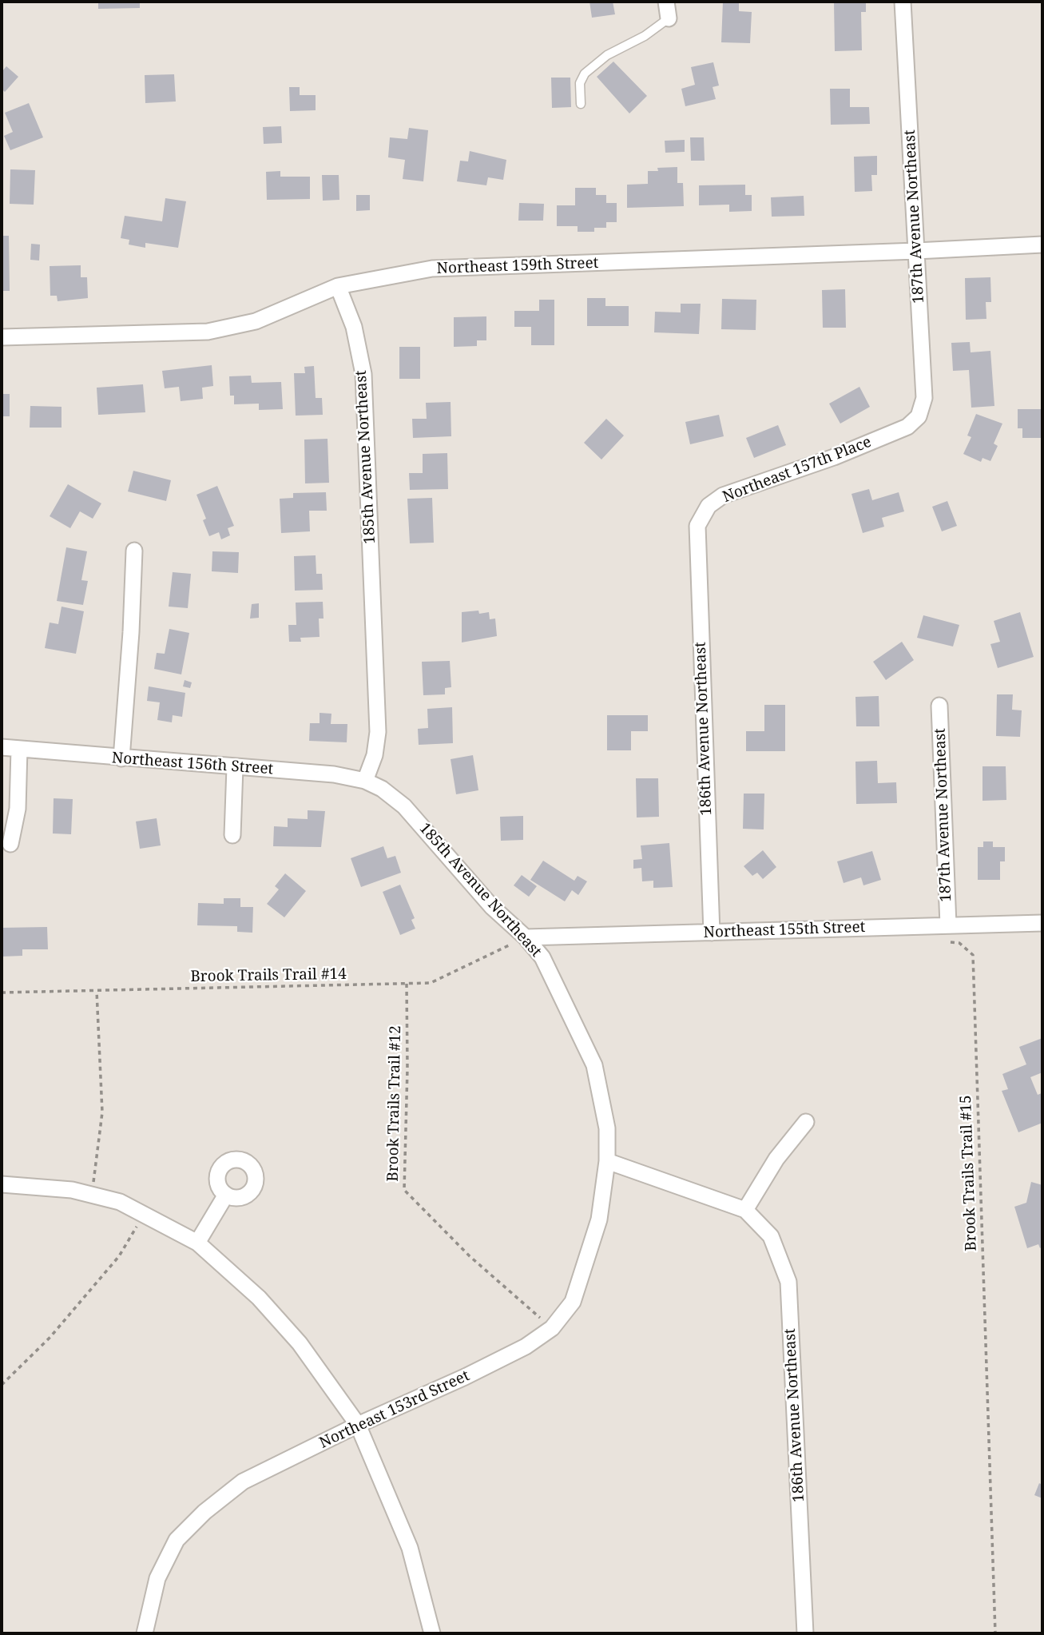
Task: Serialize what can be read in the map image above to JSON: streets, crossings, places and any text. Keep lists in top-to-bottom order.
{
  "streets": {
    "street": [
      "187th Avenue Northeast",
      "Northeast 159th Street",
      "185th Avenue Northeast",
      "Northeast 157th Place",
      "186th Avenue Northeast",
      "Northeast 156th Street",
      "Northeast 155th Street",
      "Northeast 153rd Street"
    ],
    "path": ["Brook Trails Trail #14", "Brook Trails Trail #12", "Brook Trails Trail #15"]
  },
  "crossings": [
    ["187th Avenue Northeast", "Northeast 159th Street"],
    ["187th Avenue Northeast", "Northeast 157th Place"],
    ["187th Avenue Northeast", "Northeast 155th Street"],
    ["Northeast 159th Street", "185th Avenue Northeast"],
    ["185th Avenue Northeast", "Northeast 156th Street"],
    ["185th Avenue Northeast", "Northeast 155th Street"],
    ["185th Avenue Northeast", "Brook Trails Trail #14"],
    ["185th Avenue Northeast", "Northeast 153rd Street"],
    ["Northeast 157th Place", "186th Avenue Northeast"],
    ["186th Avenue Northeast", "Northeast 155th Street"],
    ["Northeast 155th Street", "Brook Trails Trail #14"],
    ["Brook Trails Trail #14", "Brook Trails Trail #12"],
    ["Brook Trails Trail #12", "Northeast 153rd Street"]
  ]
}
